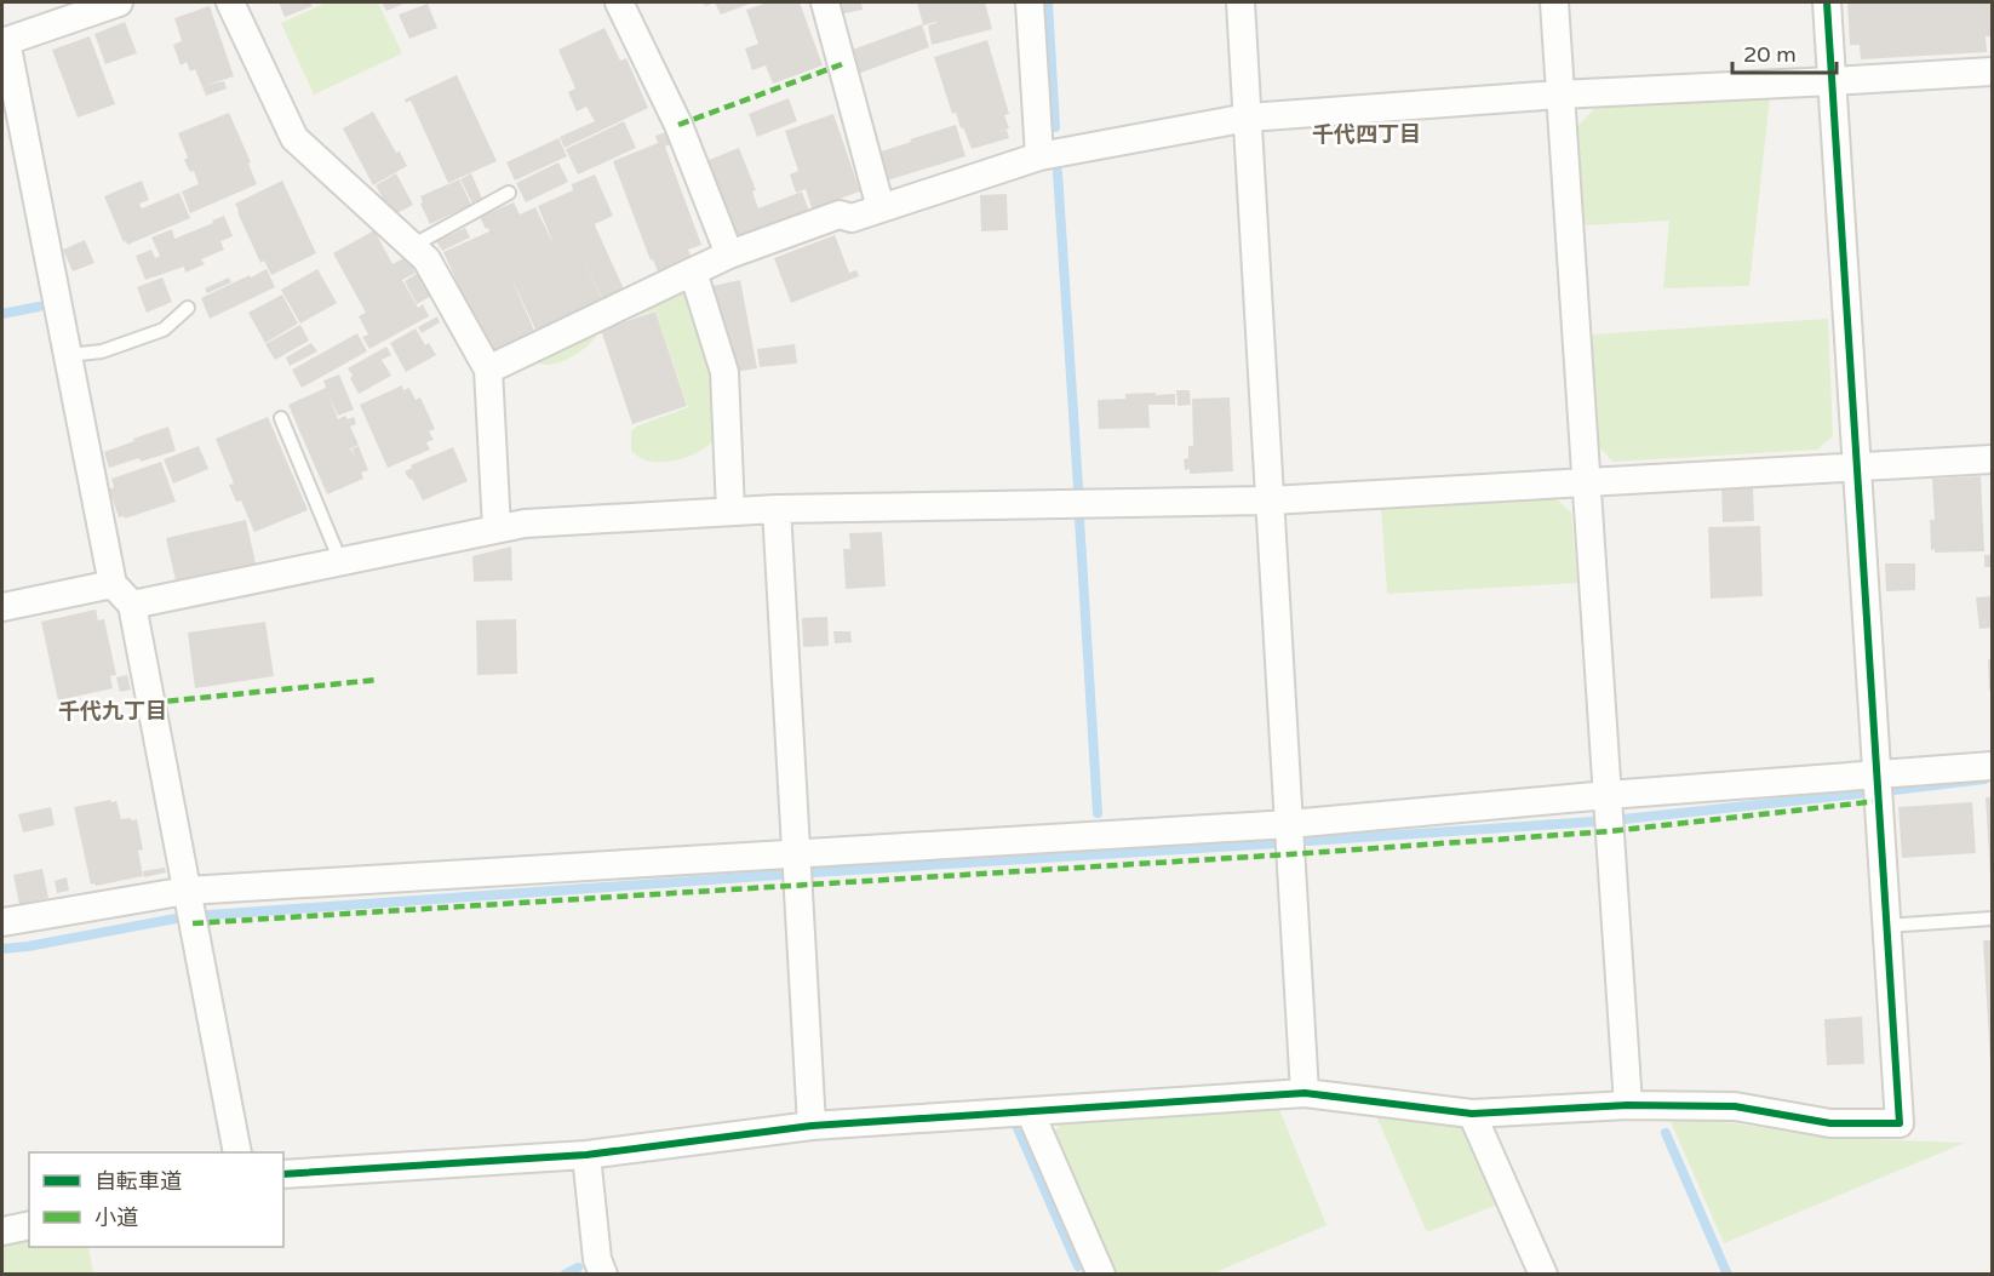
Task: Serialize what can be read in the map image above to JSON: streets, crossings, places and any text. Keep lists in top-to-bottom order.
{
  "districts": ["千代四丁目", "千代九丁目"],
  "legend": ["自転車道", "小道"],
  "scale_bar": "20 m"
}
